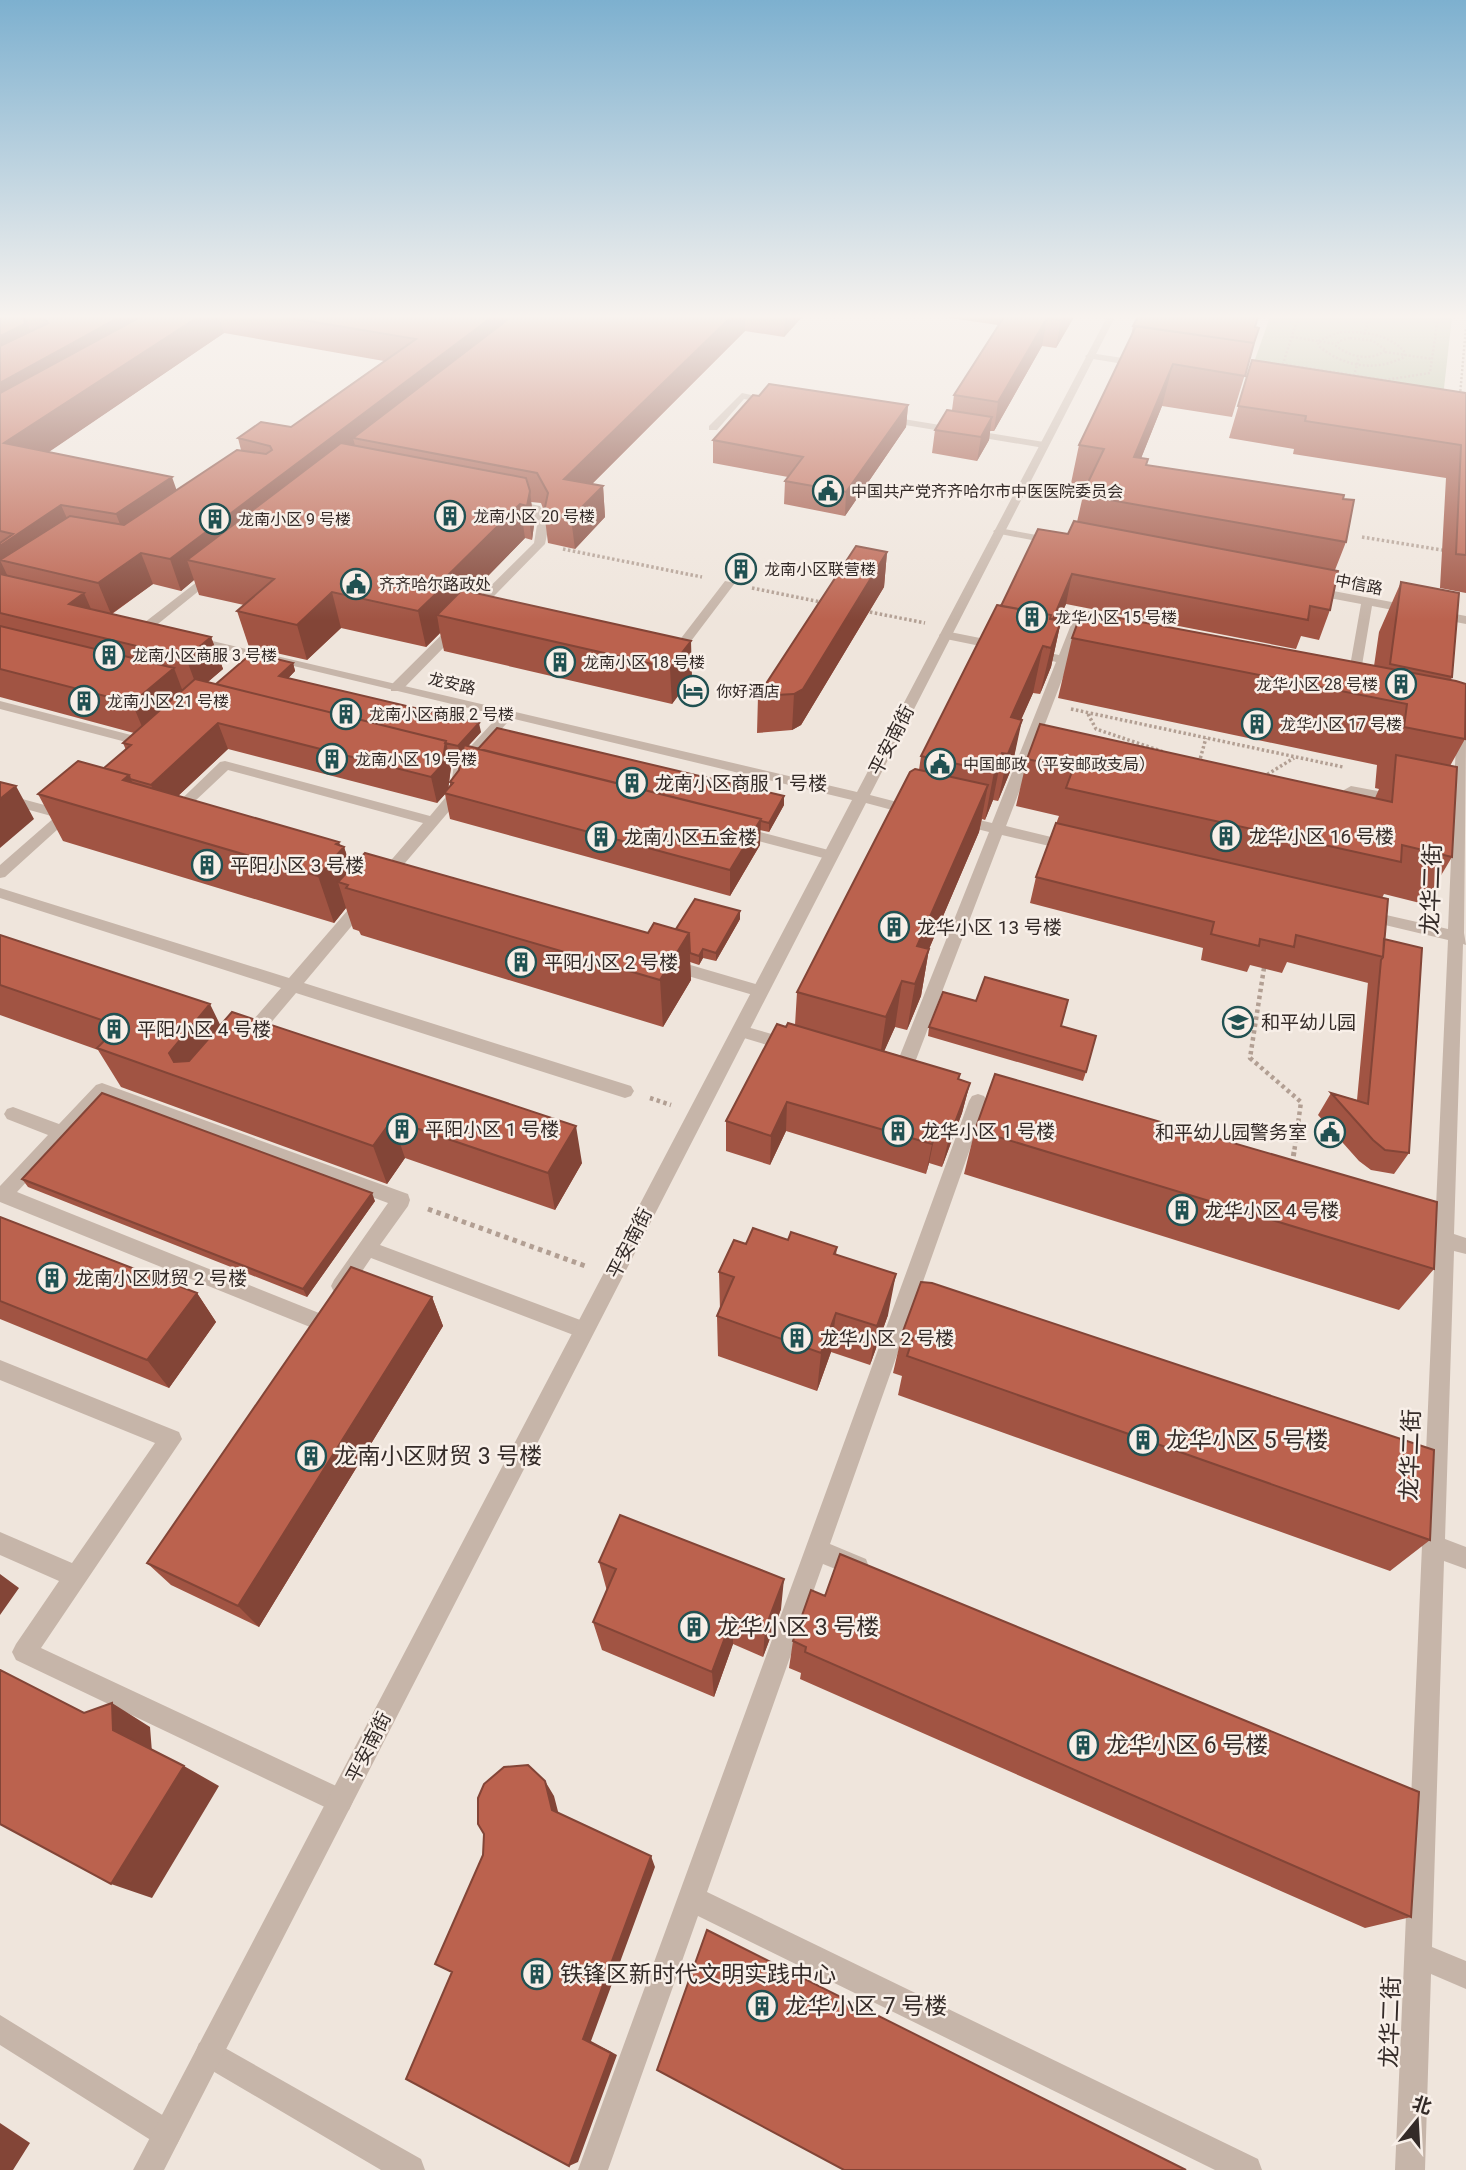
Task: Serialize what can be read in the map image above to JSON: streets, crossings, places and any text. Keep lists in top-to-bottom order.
{
  "streets": {
    "street": [
      "中信路",
      "龙安路",
      "平安南街",
      "龙华二街"
    ]
  },
  "crossings": [
    ["龙安路", "平安南街"]
  ],
  "places": {
    "public building": [
      "中国共产党齐齐哈尔市中医医院委员会",
      "齐齐哈尔路政处",
      "中国邮政（平安邮政支局）",
      "和平幼儿园警务室"
    ],
    "building": [
      "龙南小区 20 号楼",
      "龙南小区 9 号楼",
      "龙南小区联营楼",
      "龙华小区 15 号楼",
      "龙南小区商服 3 号楼",
      "龙南小区 18 号楼",
      "龙华小区 28 号楼",
      "龙南小区 21 号楼",
      "龙南小区商服 2 号楼",
      "龙华小区 17 号楼",
      "龙南小区 19 号楼",
      "龙南小区商服 1 号楼",
      "龙华小区 16 号楼",
      "龙南小区五金楼",
      "平阳小区 3 号楼",
      "龙华小区 13 号楼",
      "平阳小区 2 号楼",
      "平阳小区 4 号楼",
      "平阳小区 1 号楼",
      "龙华小区 1 号楼",
      "龙华小区 4 号楼",
      "龙南小区财贸 2 号楼",
      "龙华小区 2 号楼",
      "龙华小区 5 号楼",
      "龙南小区财贸 3 号楼",
      "龙华小区 3 号楼",
      "龙华小区 6 号楼",
      "铁锋区新时代文明实践中心",
      "龙华小区 7 号楼"
    ],
    "hotel": ["你好酒店"],
    "school or university": ["和平幼儿园"]
  },
  "north": "top"
}
